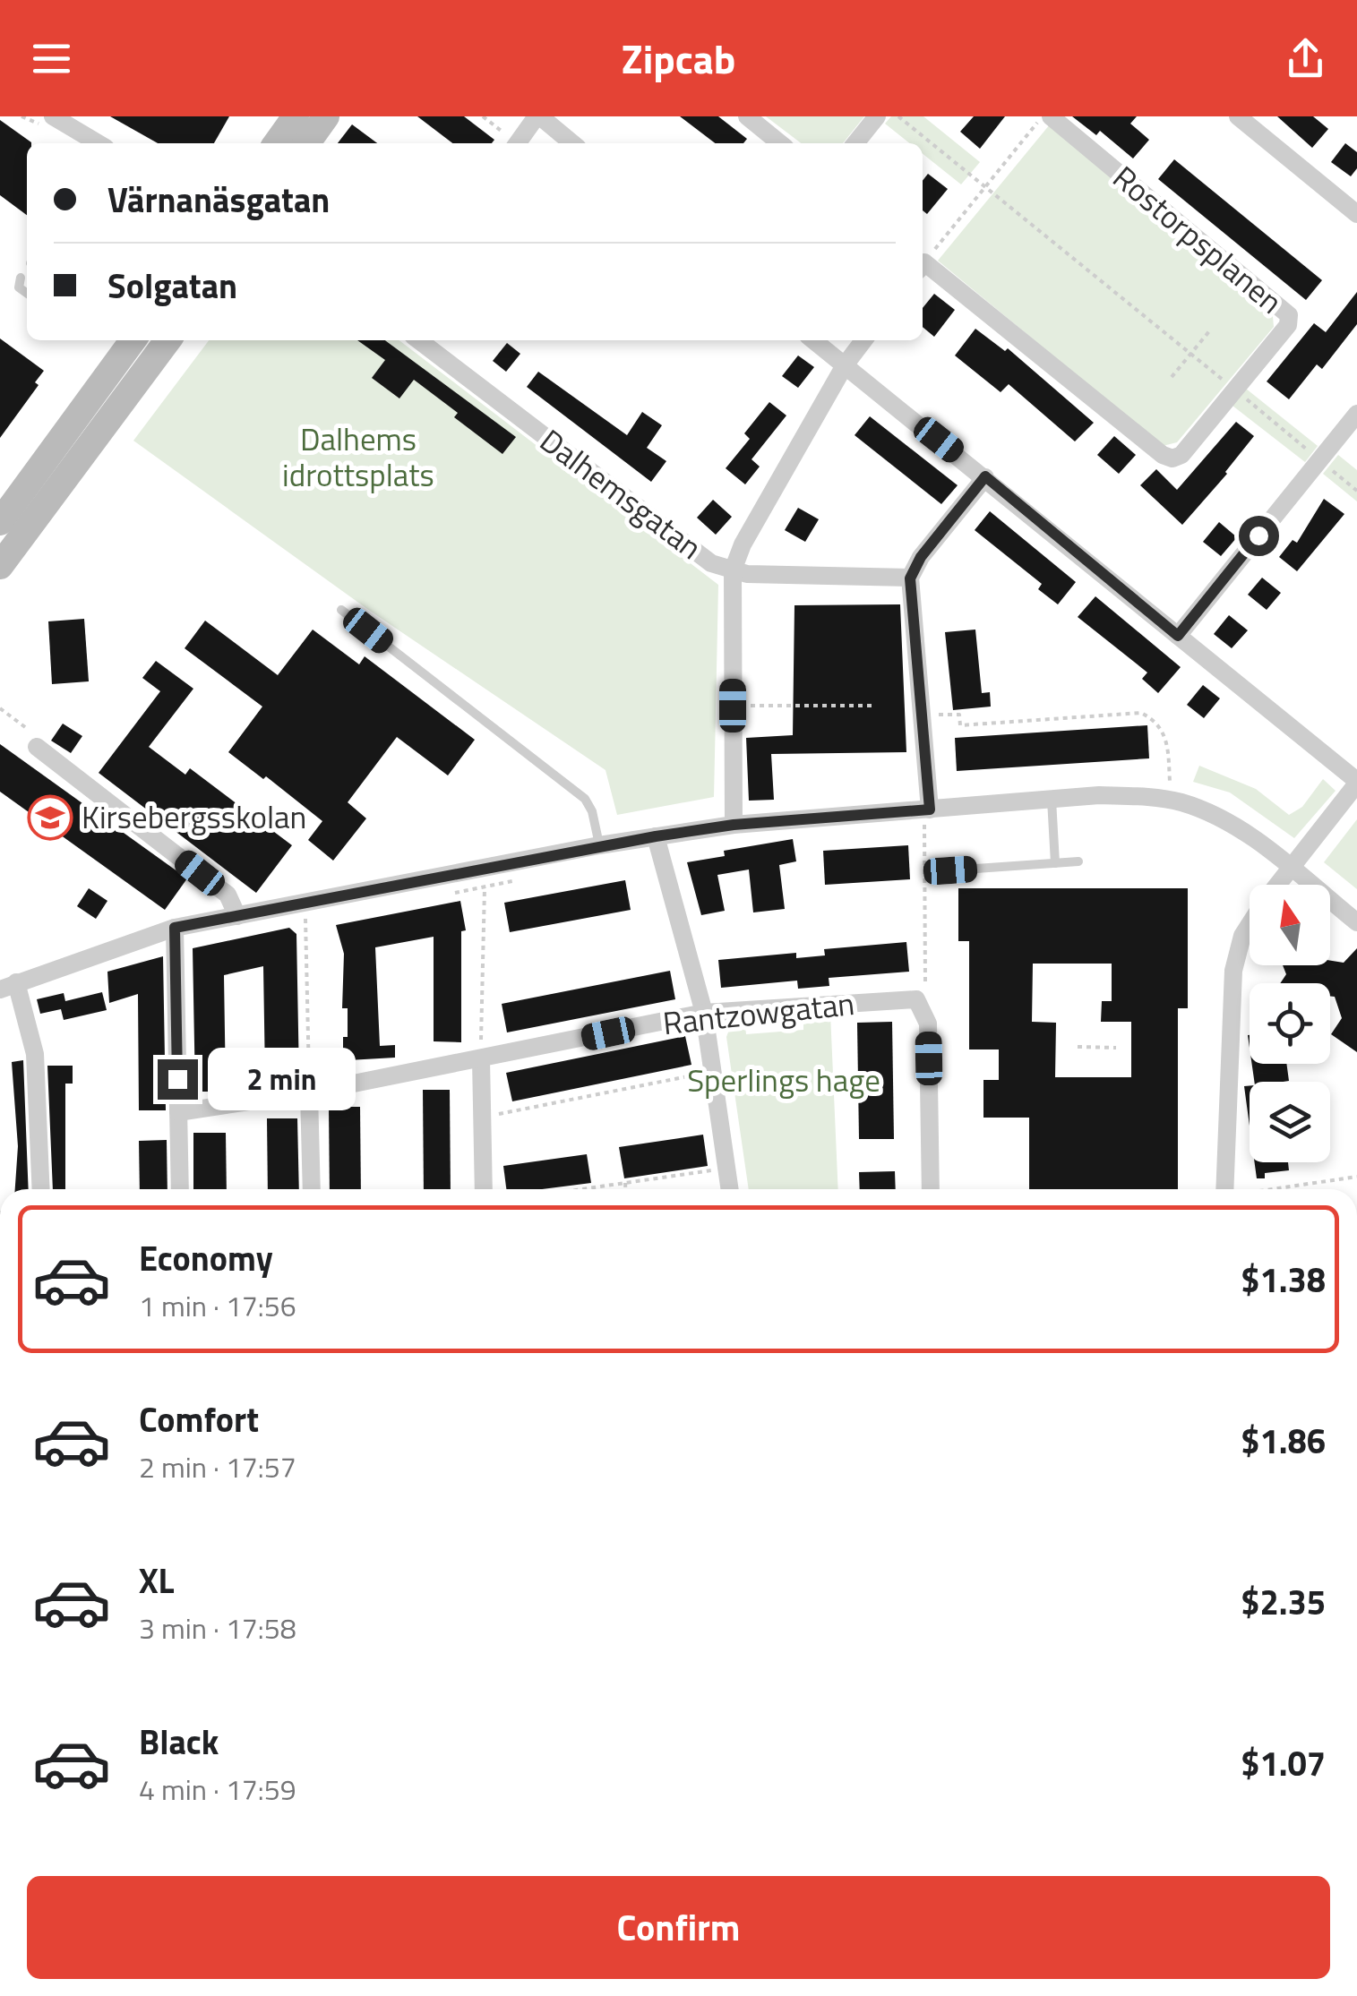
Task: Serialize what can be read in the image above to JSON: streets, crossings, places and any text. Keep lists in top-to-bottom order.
{
  "streets": {
    "street": ["Rostorpsplanen", "Dalhemsgatan", "Rantzowgatan"]
  },
  "parks": ["Dalhems idrottsplats", "Sperlings hage"],
  "places": {
    "school or university": ["Kirsebergsskolan"]
  },
  "north": "top",
  "page": {
    "header": "Zipcab",
    "banner": ["Värnanäsgatan", "Solgatan"],
    "bubble": "2 min",
    "list": [
      {
        "name": "Economy",
        "note": "1 min · 17:56",
        "value": "$1.38"
      },
      {
        "name": "Comfort",
        "note": "2 min · 17:57",
        "value": "$1.86"
      },
      {
        "name": "XL",
        "note": "3 min · 17:58",
        "value": "$2.35"
      },
      {
        "name": "Black",
        "note": "4 min · 17:59",
        "value": "$1.07"
      }
    ],
    "buttons": "Confirm"
  }
}
